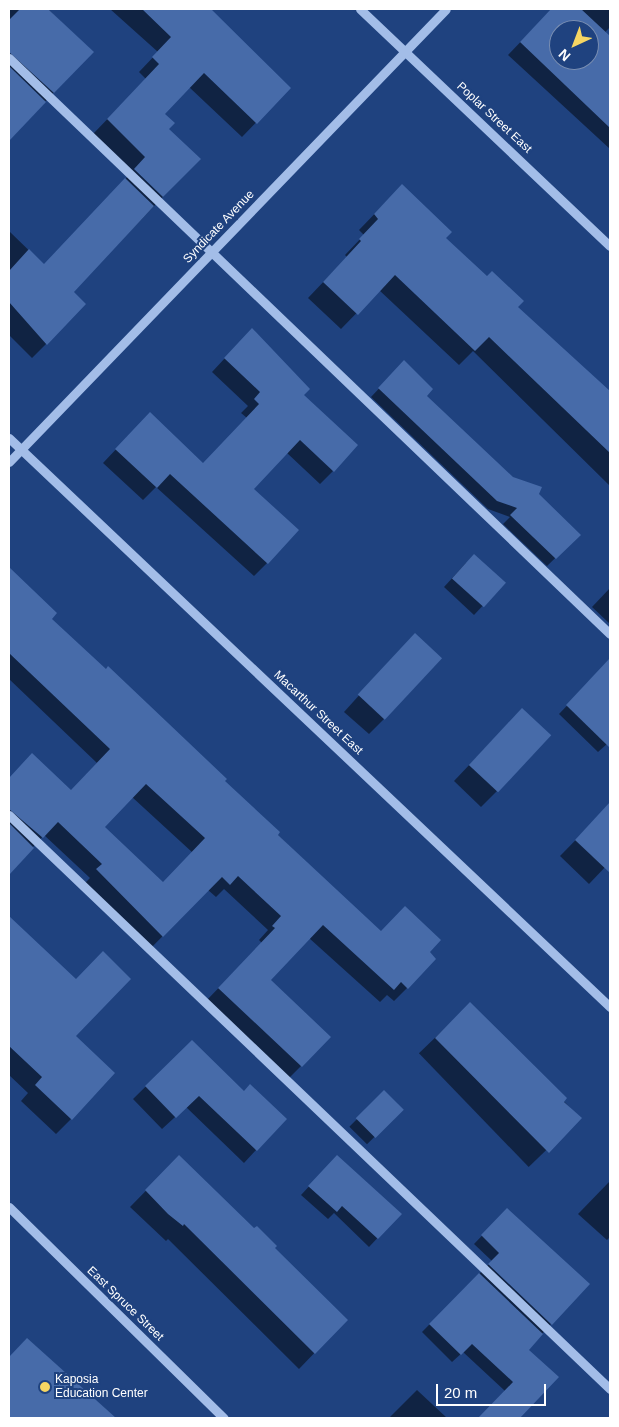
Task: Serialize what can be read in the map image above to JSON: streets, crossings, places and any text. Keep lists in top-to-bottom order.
{
  "streets": {
    "street": [
      "Poplar Street East",
      "Syndicate Avenue",
      "Macarthur Street East",
      "East Spruce Street"
    ]
  },
  "crossings": [
    ["Poplar Street East", "Syndicate Avenue"],
    ["Syndicate Avenue", "Macarthur Street East"]
  ],
  "places": ["Kaposia Education Center"],
  "scale_bar": "20 m",
  "north": "bottom left"
}
